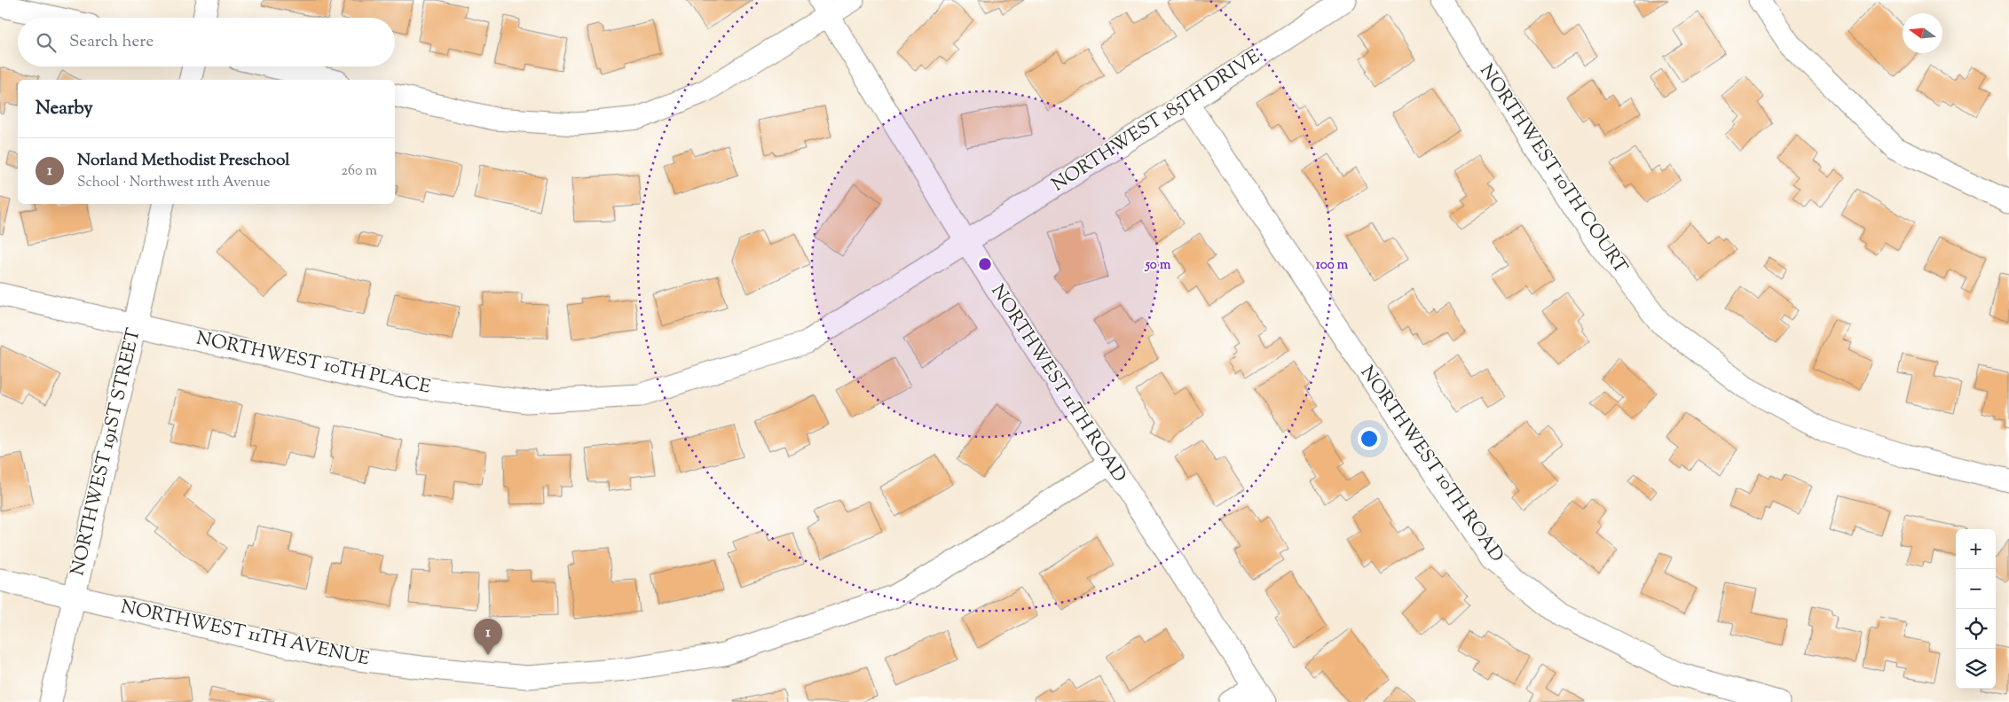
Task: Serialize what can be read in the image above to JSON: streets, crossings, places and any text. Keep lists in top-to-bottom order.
{
  "streets": {
    "street": [
      "NORTHWEST 185TH DRIVE",
      "NORTHWEST 10TH COURT",
      "NORTHWEST 10TH PLACE",
      "NORTHWEST 11TH ROAD",
      "NORTHWEST 191ST STREET",
      "NORTHWEST 10TH ROAD",
      "NORTHWEST 11TH AVENUE"
    ]
  },
  "crossings": [
    ["NORTHWEST 185TH DRIVE", "NORTHWEST 10TH PLACE"],
    ["NORTHWEST 185TH DRIVE", "NORTHWEST 11TH ROAD"],
    ["NORTHWEST 185TH DRIVE", "NORTHWEST 10TH ROAD"],
    ["NORTHWEST 10TH PLACE", "NORTHWEST 11TH ROAD"],
    ["NORTHWEST 10TH PLACE", "NORTHWEST 191ST STREET"],
    ["NORTHWEST 11TH ROAD", "NORTHWEST 11TH AVENUE"],
    ["NORTHWEST 191ST STREET", "NORTHWEST 11TH AVENUE"]
  ],
  "north": "left",
  "page": {
    "search": "Search here",
    "heading": "Nearby",
    "list": [
      {
        "mark": "1",
        "name": "Norland Methodist Preschool",
        "note": "School · Northwest 11th Avenue",
        "value": "260 m"
      }
    ],
    "map_buttons": ["+", "−"],
    "pins": "1"
  },
  "rings": ["50 m", "100 m"]
}
